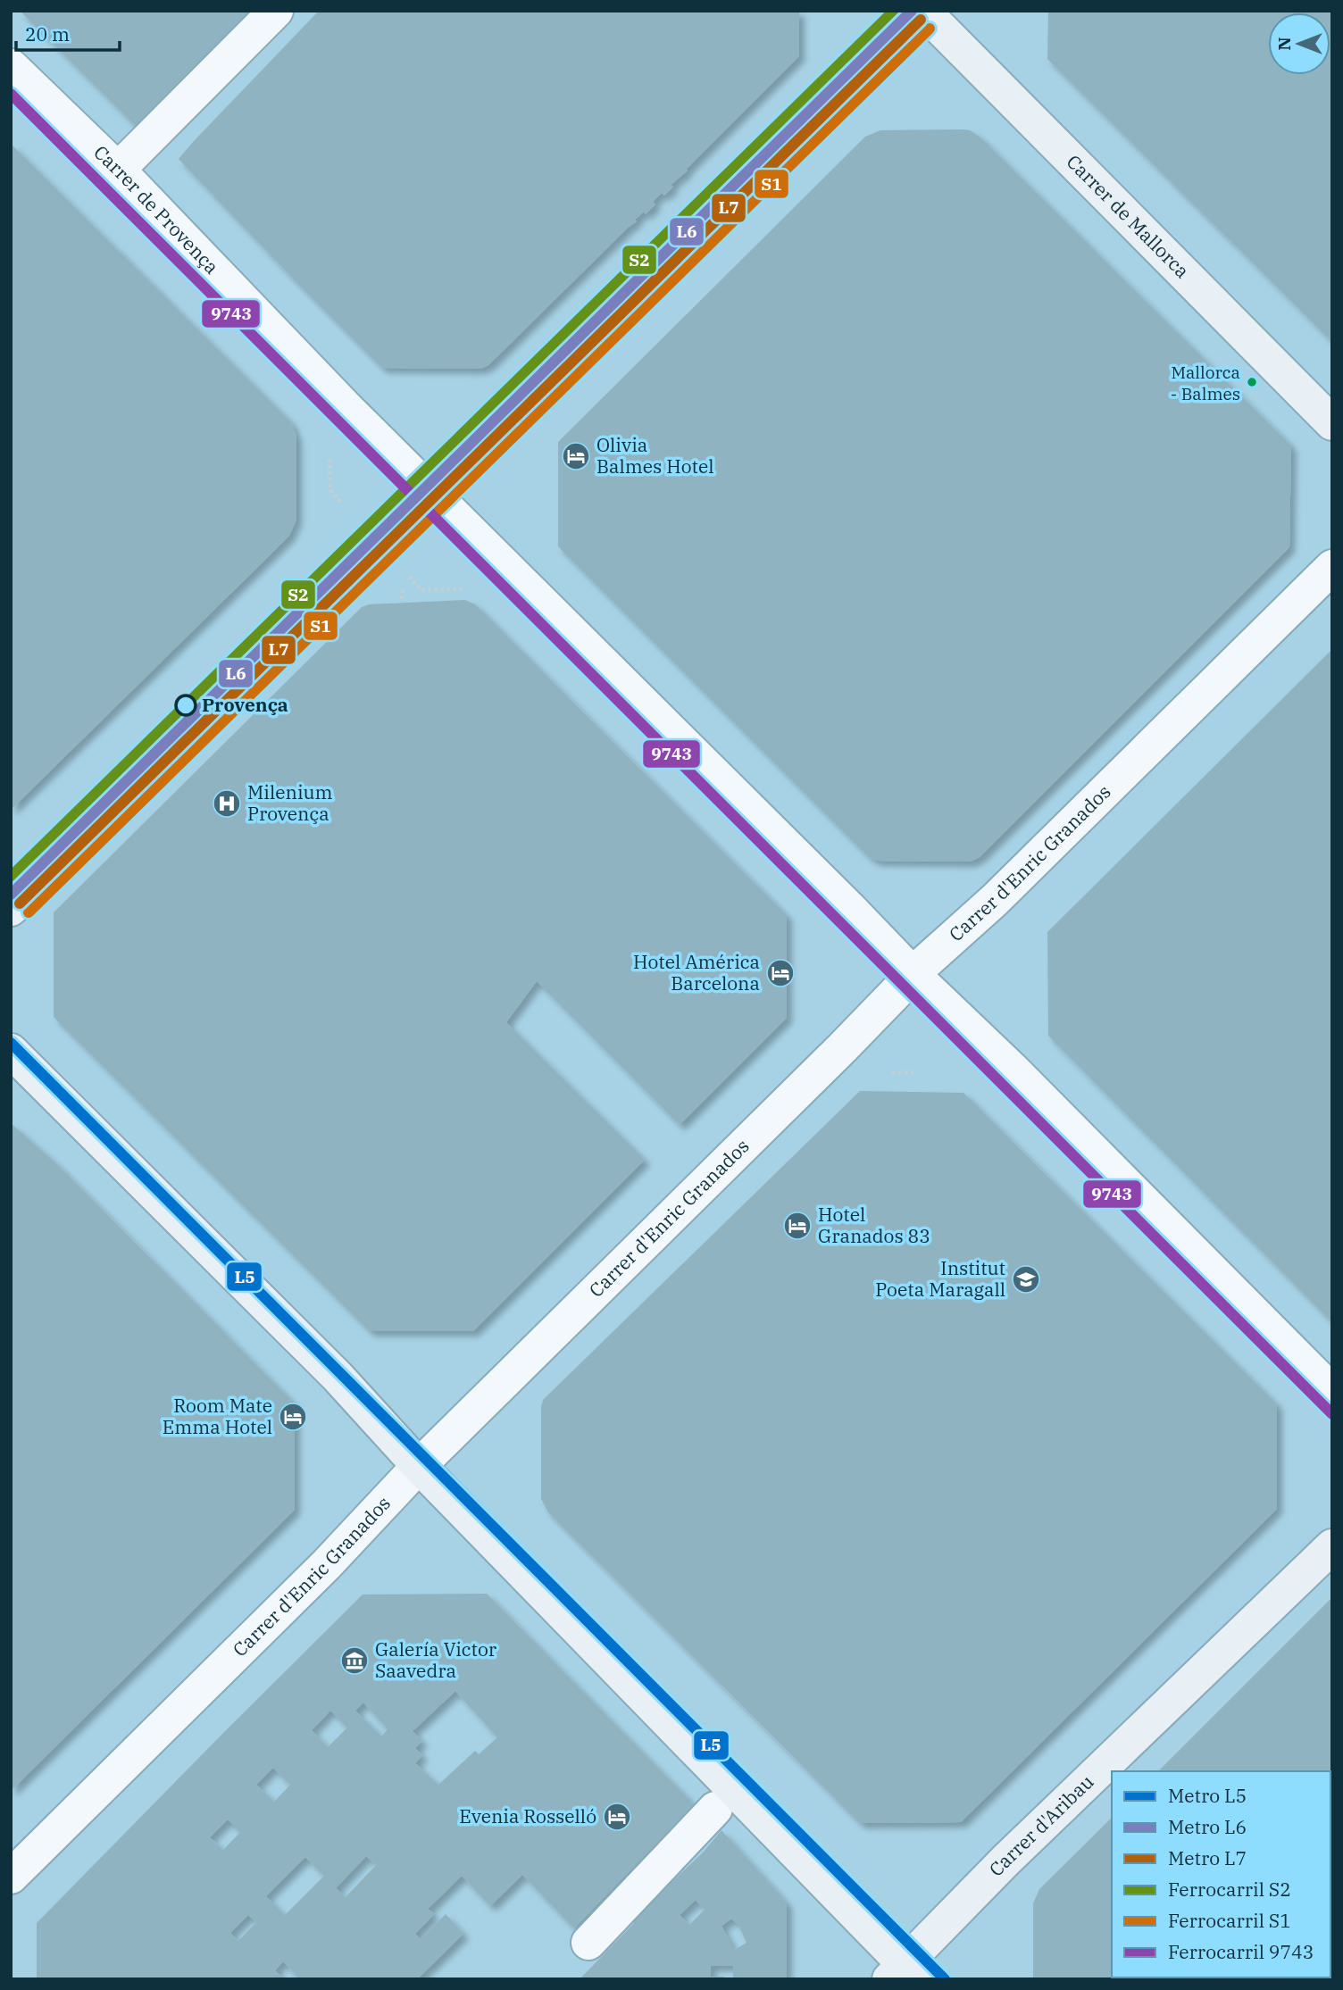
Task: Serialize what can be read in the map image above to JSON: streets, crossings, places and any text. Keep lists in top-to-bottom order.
{
  "streets": {
    "main road": ["Carrer de Mallorca", "Carrer d'Aribau"],
    "street": ["Carrer de Provença", "Carrer d'Enric Granados"]
  },
  "crossings": [
    ["Carrer de Provença", "Carrer d'Enric Granados"]
  ],
  "places": {
    "other": ["Mallorca - Balmes", "Provença"],
    "hotel": [
      "Olivia Balmes Hotel",
      "Hotel América Barcelona",
      "Hotel Granados 83",
      "Room Mate Emma Hotel",
      "Evenia Rosselló"
    ],
    "hospital": ["Milenium Provença"],
    "school or university": ["Institut Poeta Maragall"],
    "museum": ["Galería Victor Saavedra"]
  },
  "lines": [
    "metro line L6",
    "rail line S2",
    "metro line L7",
    "rail line S1",
    "rail line 9743",
    "metro line L5"
  ],
  "legend": [
    "Metro L5",
    "Metro L6",
    "Metro L7",
    "Ferrocarril S2",
    "Ferrocarril S1",
    "Ferrocarril 9743"
  ],
  "scale_bar": "20 m",
  "north": "left"
}
